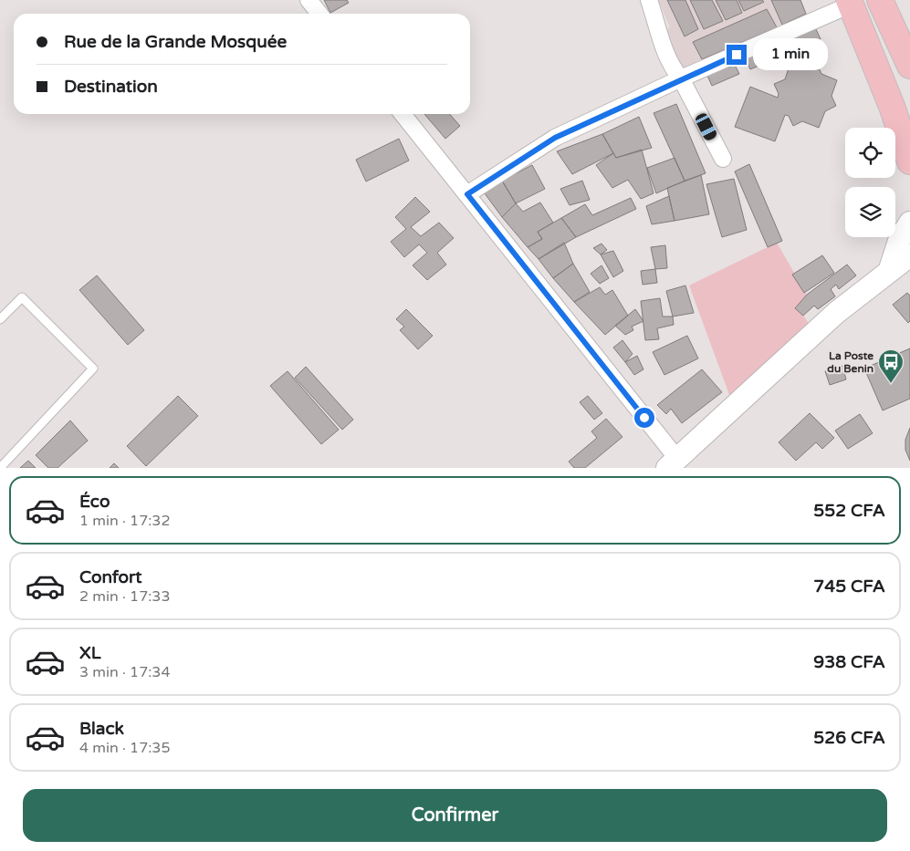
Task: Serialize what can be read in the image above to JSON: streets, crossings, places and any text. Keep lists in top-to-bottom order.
{
  "places": {
    "bus stop": ["La Poste du Benin"]
  },
  "page": {
    "banner": ["Rue de la Grande Mosquée", "Destination"],
    "bubble": "1 min",
    "list": [
      {
        "name": "Éco",
        "note": "1 min · 17:32",
        "value": "552 CFA"
      },
      {
        "name": "Confort",
        "note": "2 min · 17:33",
        "value": "745 CFA"
      },
      {
        "name": "XL",
        "note": "3 min · 17:34",
        "value": "938 CFA"
      },
      {
        "name": "Black",
        "note": "4 min · 17:35",
        "value": "526 CFA"
      }
    ],
    "buttons": "Confirmer"
  }
}
